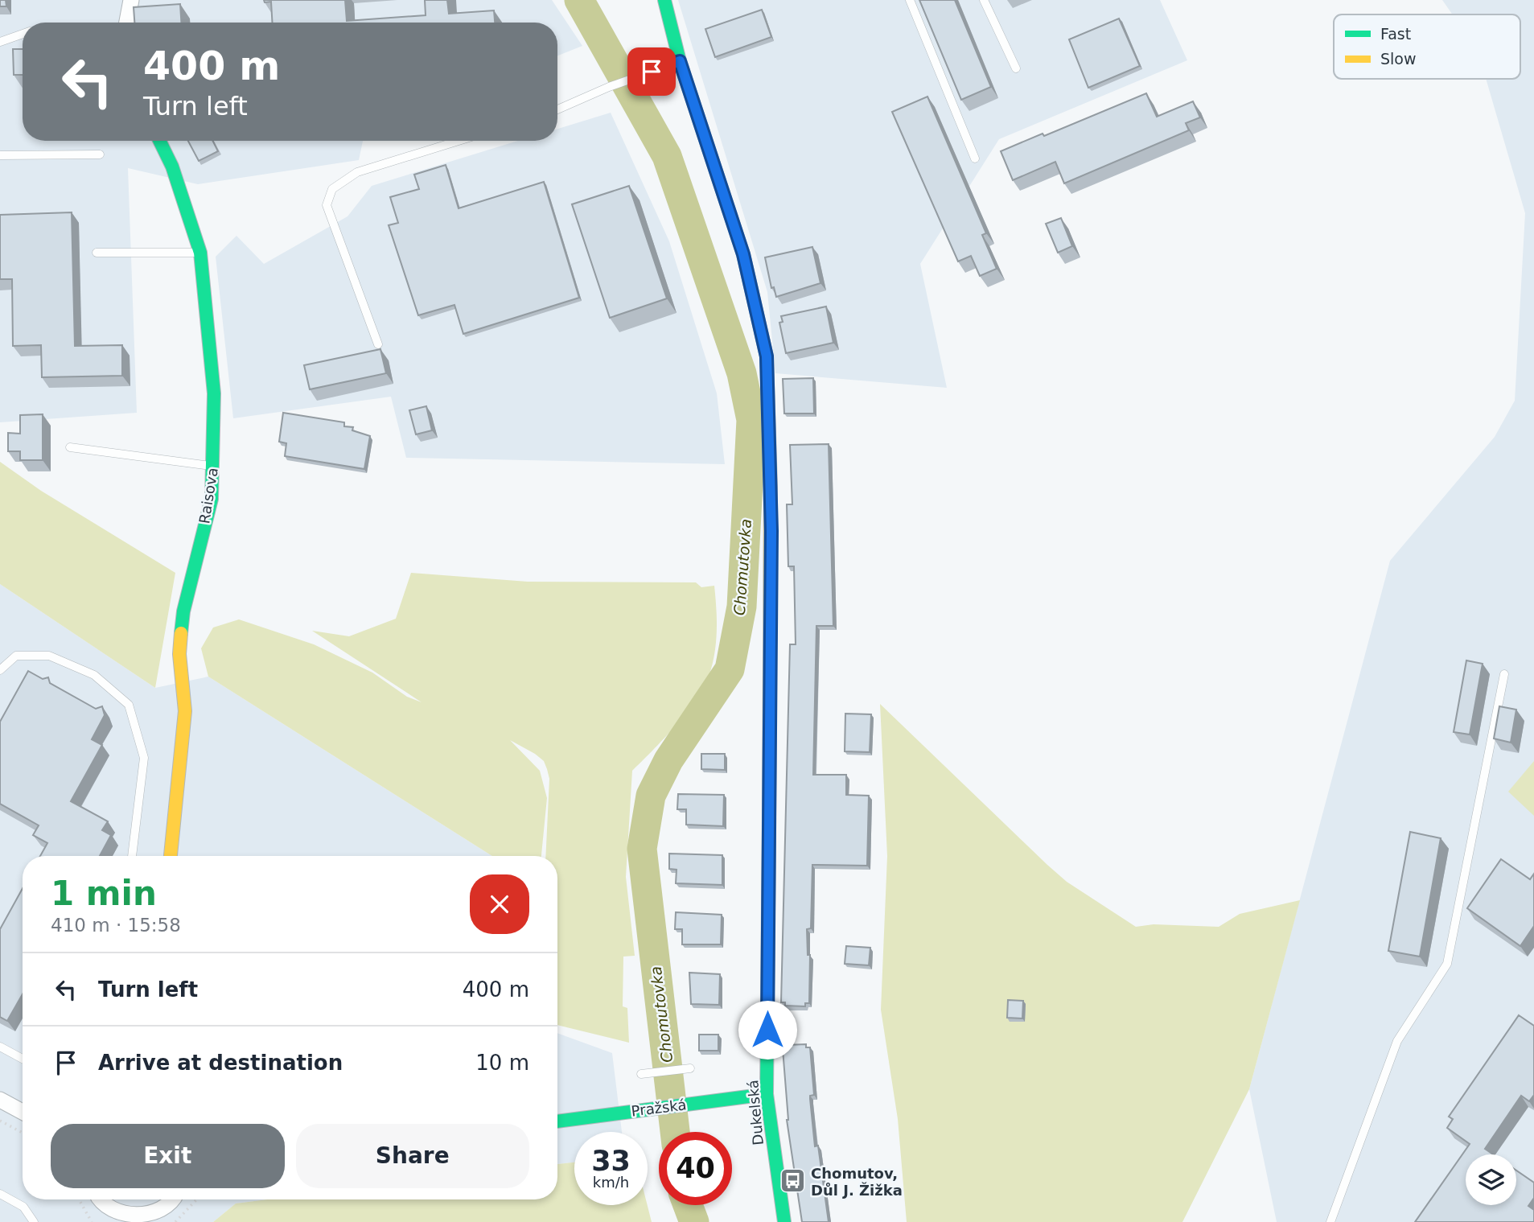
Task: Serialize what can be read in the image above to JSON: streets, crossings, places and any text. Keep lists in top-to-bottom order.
{
  "streets": {
    "street": ["Raisova", "Pražská", "Dukelská"]
  },
  "crossings": [
    ["Pražská", "Dukelská"]
  ],
  "water": ["Chomutovka"],
  "places": {
    "bus stop": ["Chomutov, Důl J. Žižka"]
  },
  "legend": ["Fast", "Slow"],
  "page": {
    "turn": ["400 m", "Turn left"],
    "heading": ["1 min", "410 m · 15:58"],
    "list": [
      {
        "name": "Turn left",
        "value": "400 m"
      },
      {
        "name": "Arrive at destination",
        "value": "10 m"
      }
    ],
    "buttons": ["Exit", "Share"],
    "speed": "33 km/h",
    "limit": "40"
  }
}
